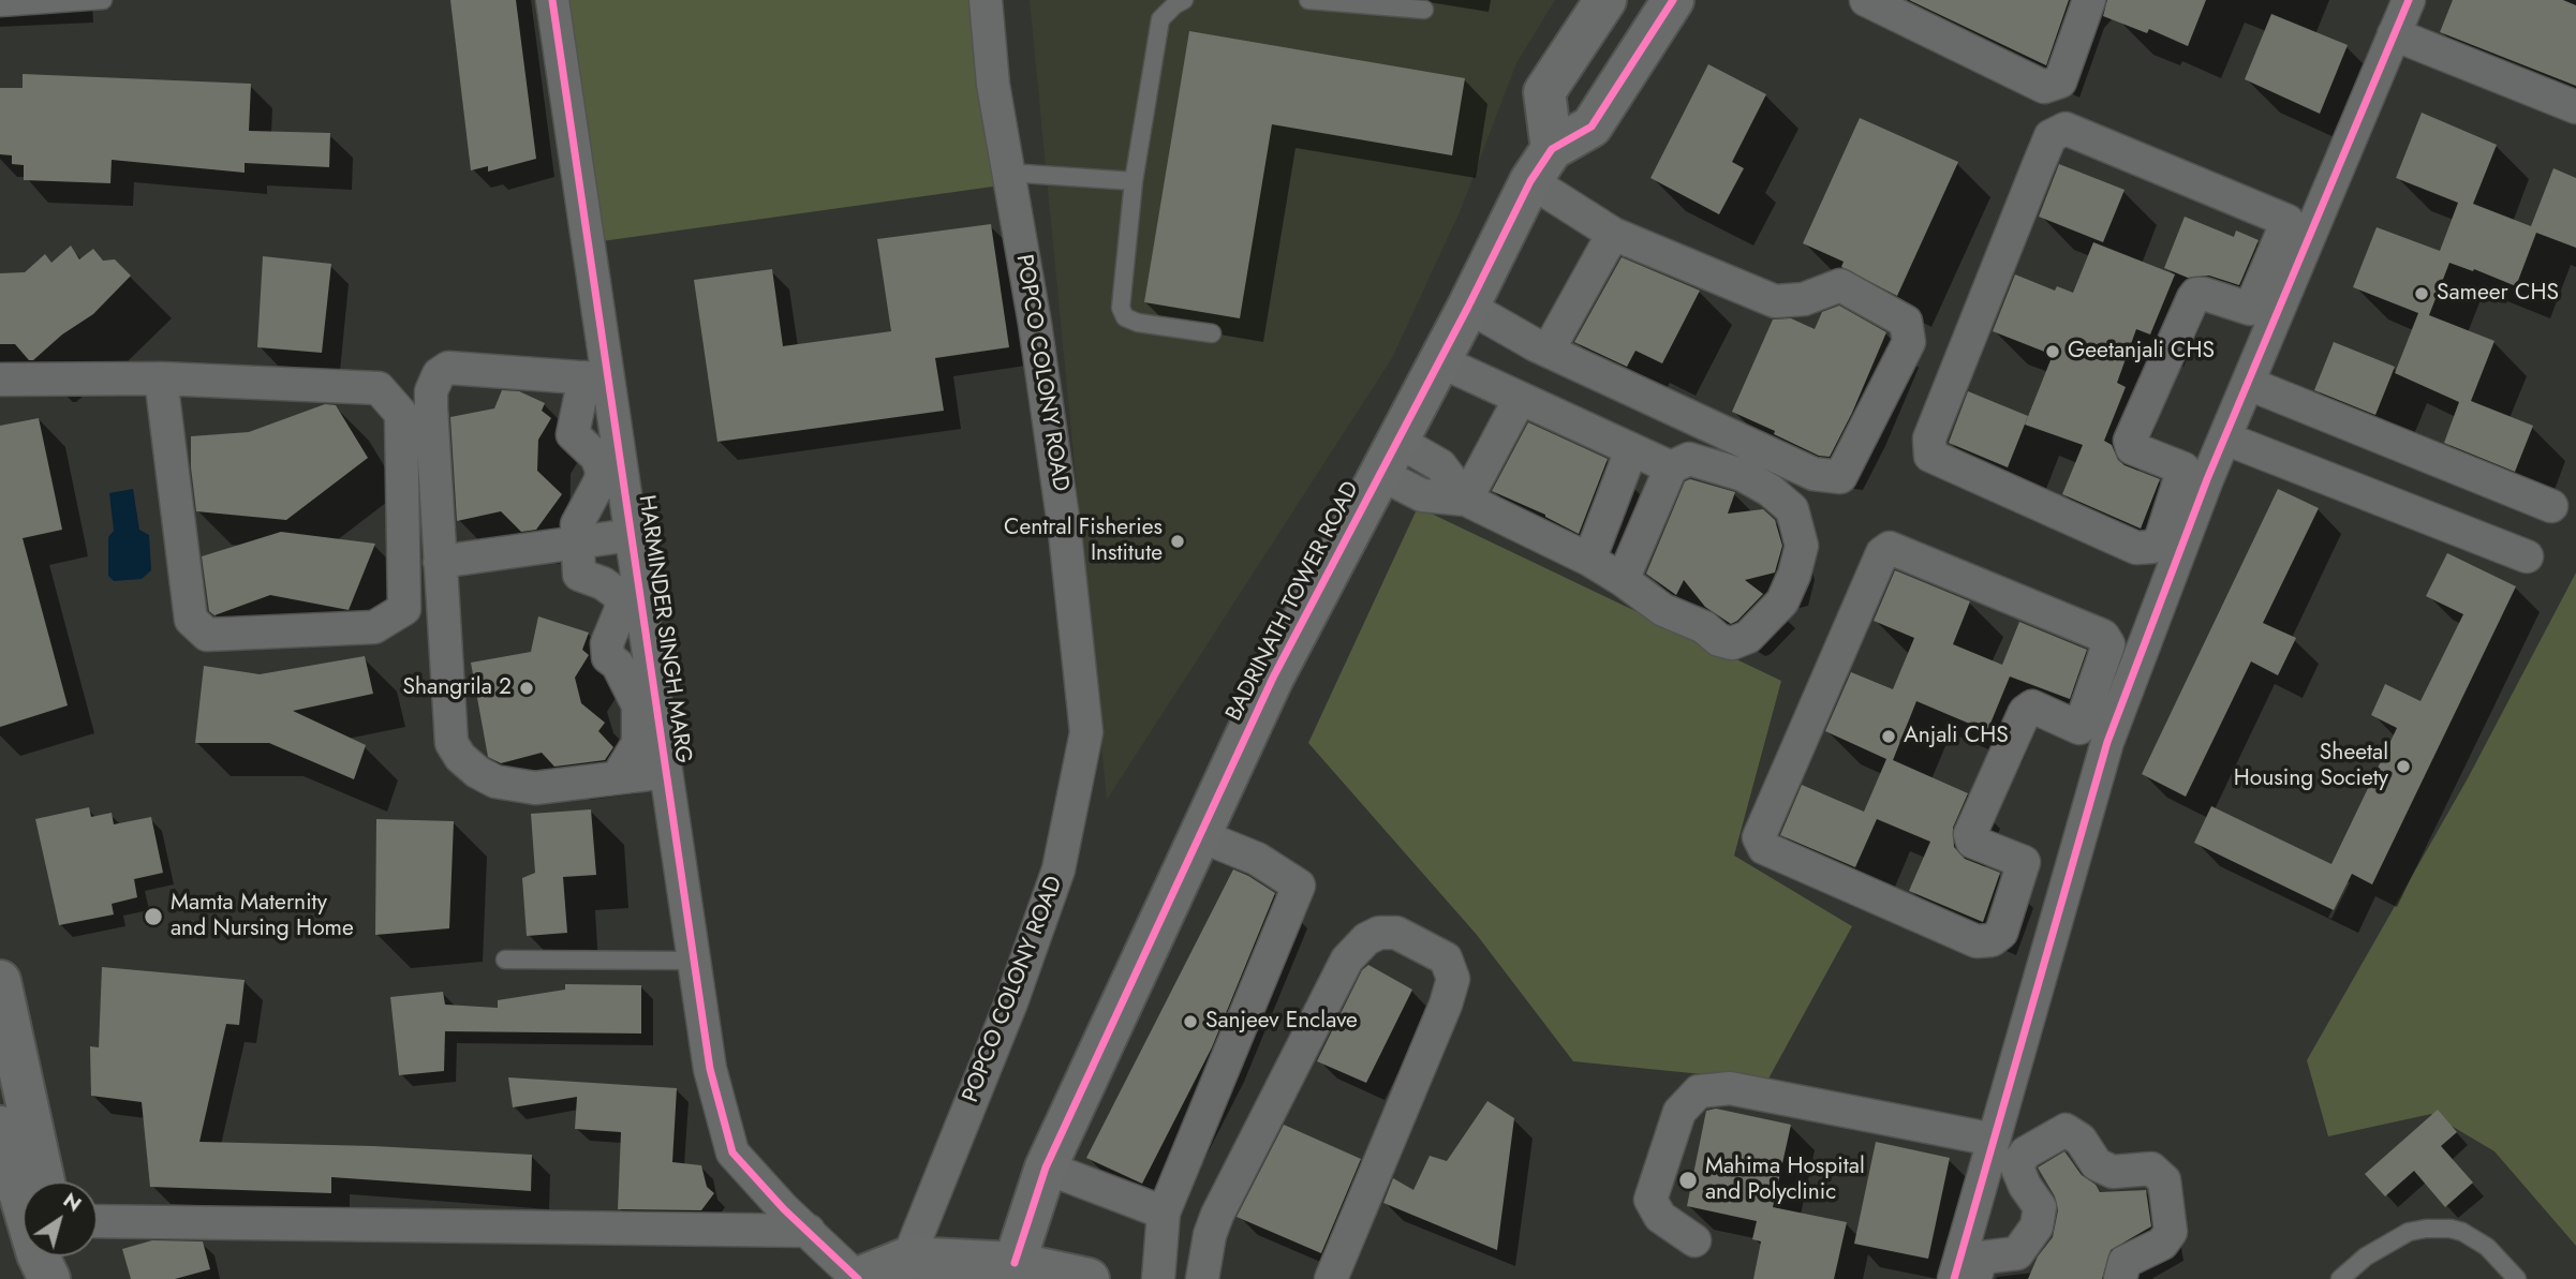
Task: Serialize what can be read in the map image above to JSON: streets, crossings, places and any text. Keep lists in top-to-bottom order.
{
  "streets": {
    "street": ["POPCO COLONY ROAD", "BADRINATH TOWER ROAD", "HARMINDER SINGH MARG"]
  },
  "places": [
    "Sameer CHS",
    "Geetanjali CHS",
    "Central Fisheries Institute",
    "Shangrila 2",
    "Anjali CHS",
    "Sheetal Housing Society",
    "Mamta Maternity and Nursing Home",
    "Sanjeev Enclave",
    "Mahima Hospital and Polyclinic"
  ],
  "north": "top right"
}
